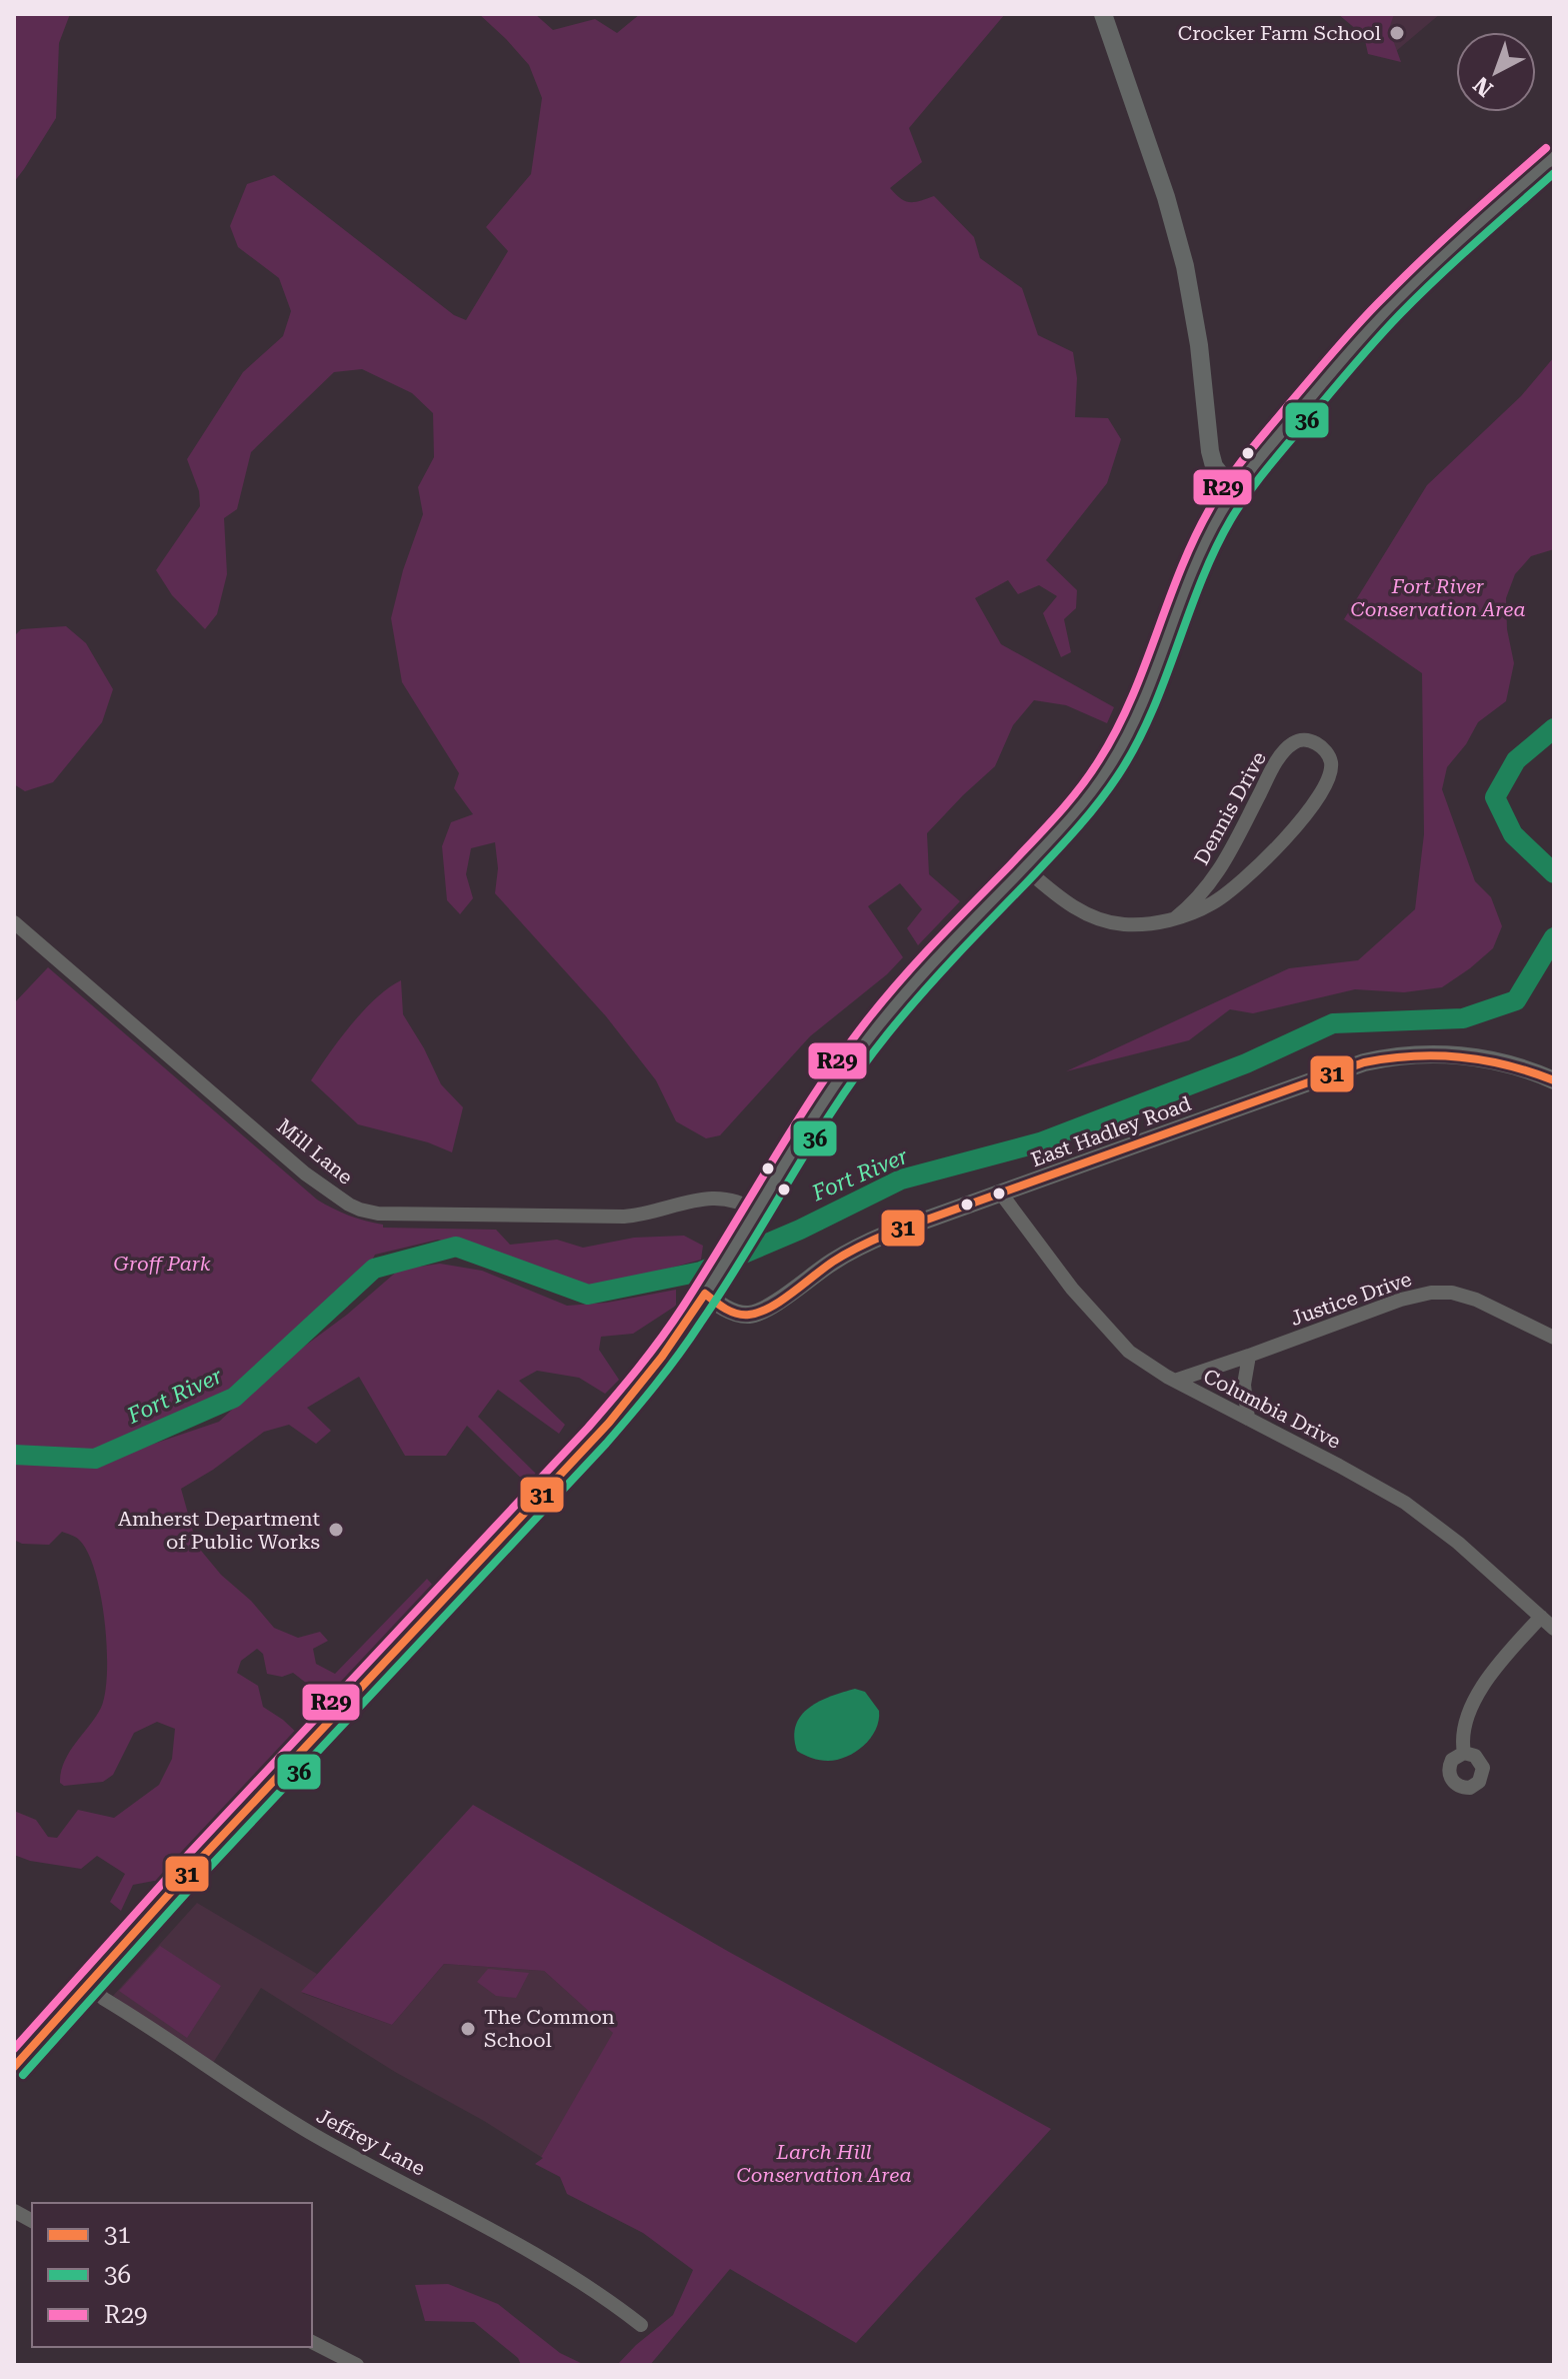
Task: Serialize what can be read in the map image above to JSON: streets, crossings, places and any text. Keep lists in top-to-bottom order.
{
  "streets": {
    "main road": ["East Hadley Road"],
    "street": [
      "Dennis Drive",
      "Mill Lane",
      "Justice Drive",
      "Columbia Drive",
      "Jeffrey Lane"
    ]
  },
  "crossings": [
    ["East Hadley Road", "Columbia Drive"],
    ["Justice Drive", "Columbia Drive"]
  ],
  "water": ["Fort River"],
  "parks": ["Fort River Conservation Area", "Groff Park", "Larch Hill Conservation Area"],
  "places": ["Crocker Farm School", "Amherst Department of Public Works", "The Common School"],
  "lines": ["transit line R29", "transit line 36", "transit line 31"],
  "legend": ["31", "36", "R29"],
  "north": "bottom left"
}
